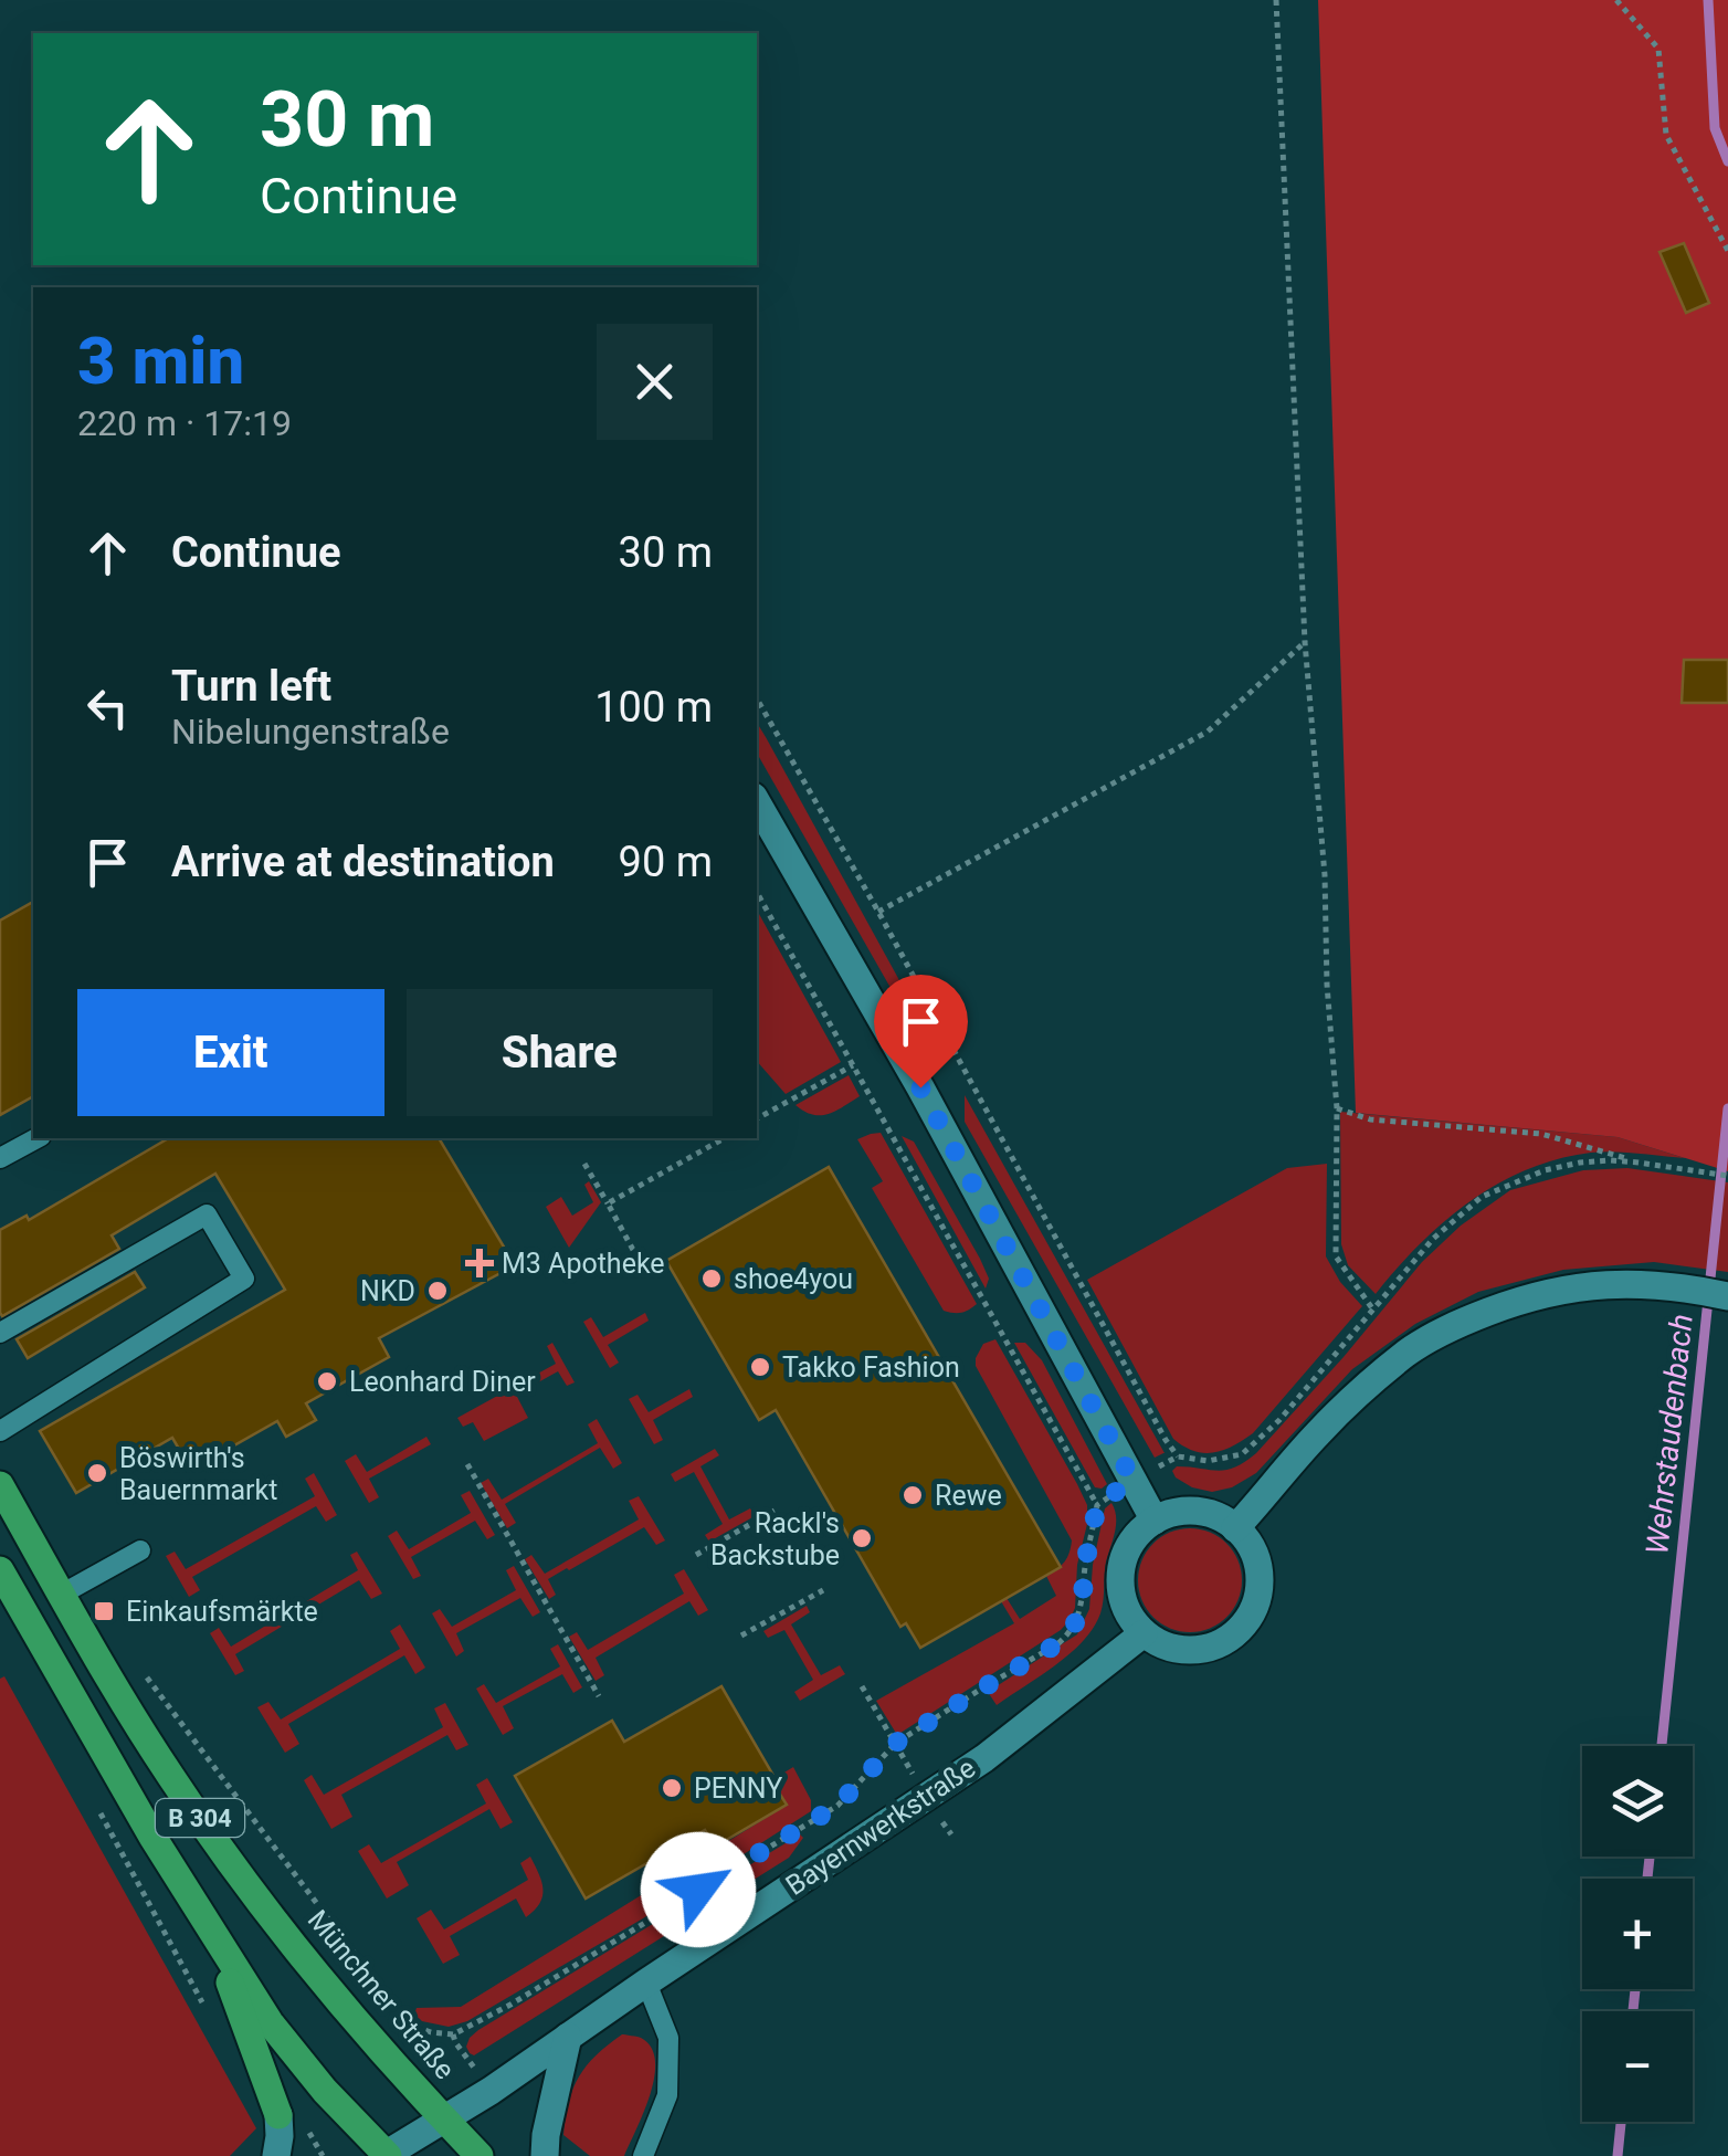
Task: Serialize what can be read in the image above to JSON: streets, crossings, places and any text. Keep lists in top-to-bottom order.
{
  "streets": {
    "main road": ["B 304", "Münchner Straße"],
    "street": ["Bayernwerkstraße"]
  },
  "crossings": [
    ["B 304", "Bayernwerkstraße"],
    ["B 304", "Münchner Straße"],
    ["Bayernwerkstraße", "Münchner Straße"]
  ],
  "water": ["Wehrstaudenbach"],
  "places": {
    "health": ["M3 Apotheke"],
    "other": [
      "shoe4you",
      "NKD",
      "Takko Fashion",
      "Leonhard Diner",
      "Böswirth's Bauernmarkt",
      "Rewe",
      "Rackl's Backstube",
      "PENNY"
    ],
    "transit": ["Einkaufsmärkte"]
  },
  "page": {
    "turn": ["30 m", "Continue"],
    "heading": ["3 min", "220 m · 17:19"],
    "list": [
      {
        "name": "Continue",
        "value": "30 m"
      },
      {
        "name": "Turn left",
        "note": "Nibelungenstraße",
        "value": "100 m"
      },
      {
        "name": "Arrive at destination",
        "value": "90 m"
      }
    ],
    "buttons": ["Exit", "Share"],
    "map_buttons": ["+", "−"]
  }
}
